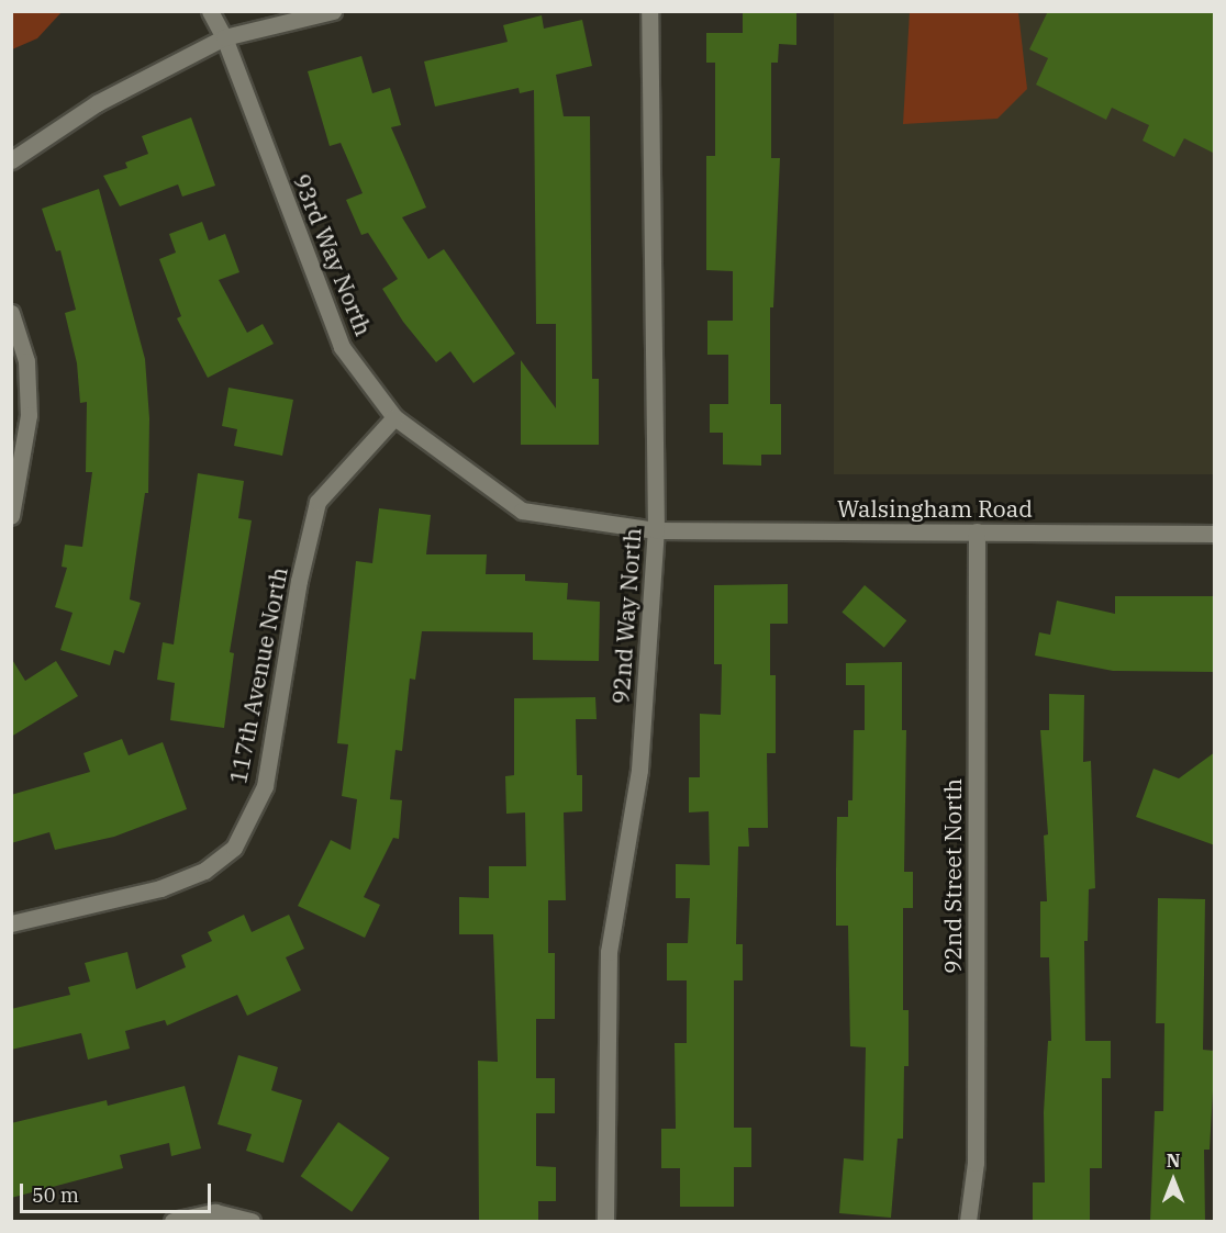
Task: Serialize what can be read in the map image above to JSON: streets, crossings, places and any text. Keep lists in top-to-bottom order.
{
  "streets": {
    "street": [
      "93rd Way North",
      "Walsingham Road",
      "92nd Way North",
      "117th Avenue North",
      "92nd Street North"
    ]
  },
  "crossings": [
    ["93rd Way North", "Walsingham Road"],
    ["93rd Way North", "92nd Way North"],
    ["93rd Way North", "117th Avenue North"],
    ["Walsingham Road", "92nd Way North"],
    ["Walsingham Road", "92nd Street North"]
  ],
  "scale_bar": "50 m",
  "north": "top"
}
